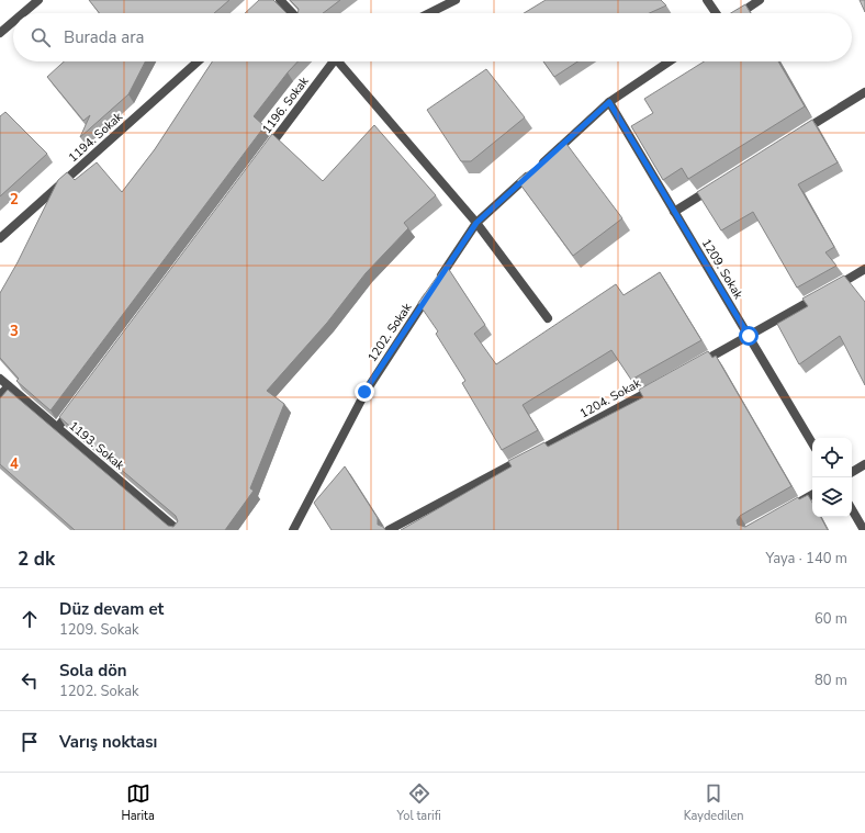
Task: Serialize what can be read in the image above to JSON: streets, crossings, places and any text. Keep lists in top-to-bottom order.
{
  "streets": {
    "street": [
      "1196. Sokak",
      "1194. Sokak",
      "1209. Sokak",
      "1202. Sokak",
      "1204. Sokak",
      "1193. Sokak"
    ]
  },
  "crossings": [
    ["1209. Sokak", "1202. Sokak"]
  ],
  "page": {
    "search": "Burada ara",
    "heading": ["2 dk", "Yaya · 140 m"],
    "list": [
      ["Düz devam et", "1209. Sokak", "60 m"],
      ["Sola dön", "1202. Sokak", "80 m"],
      "Varış noktası"
    ],
    "nav": ["Harita", "Yol tarifi", "Kaydedilen"]
  },
  "grid": {
    "rows": ["2", "3", "4"]
  }
}
